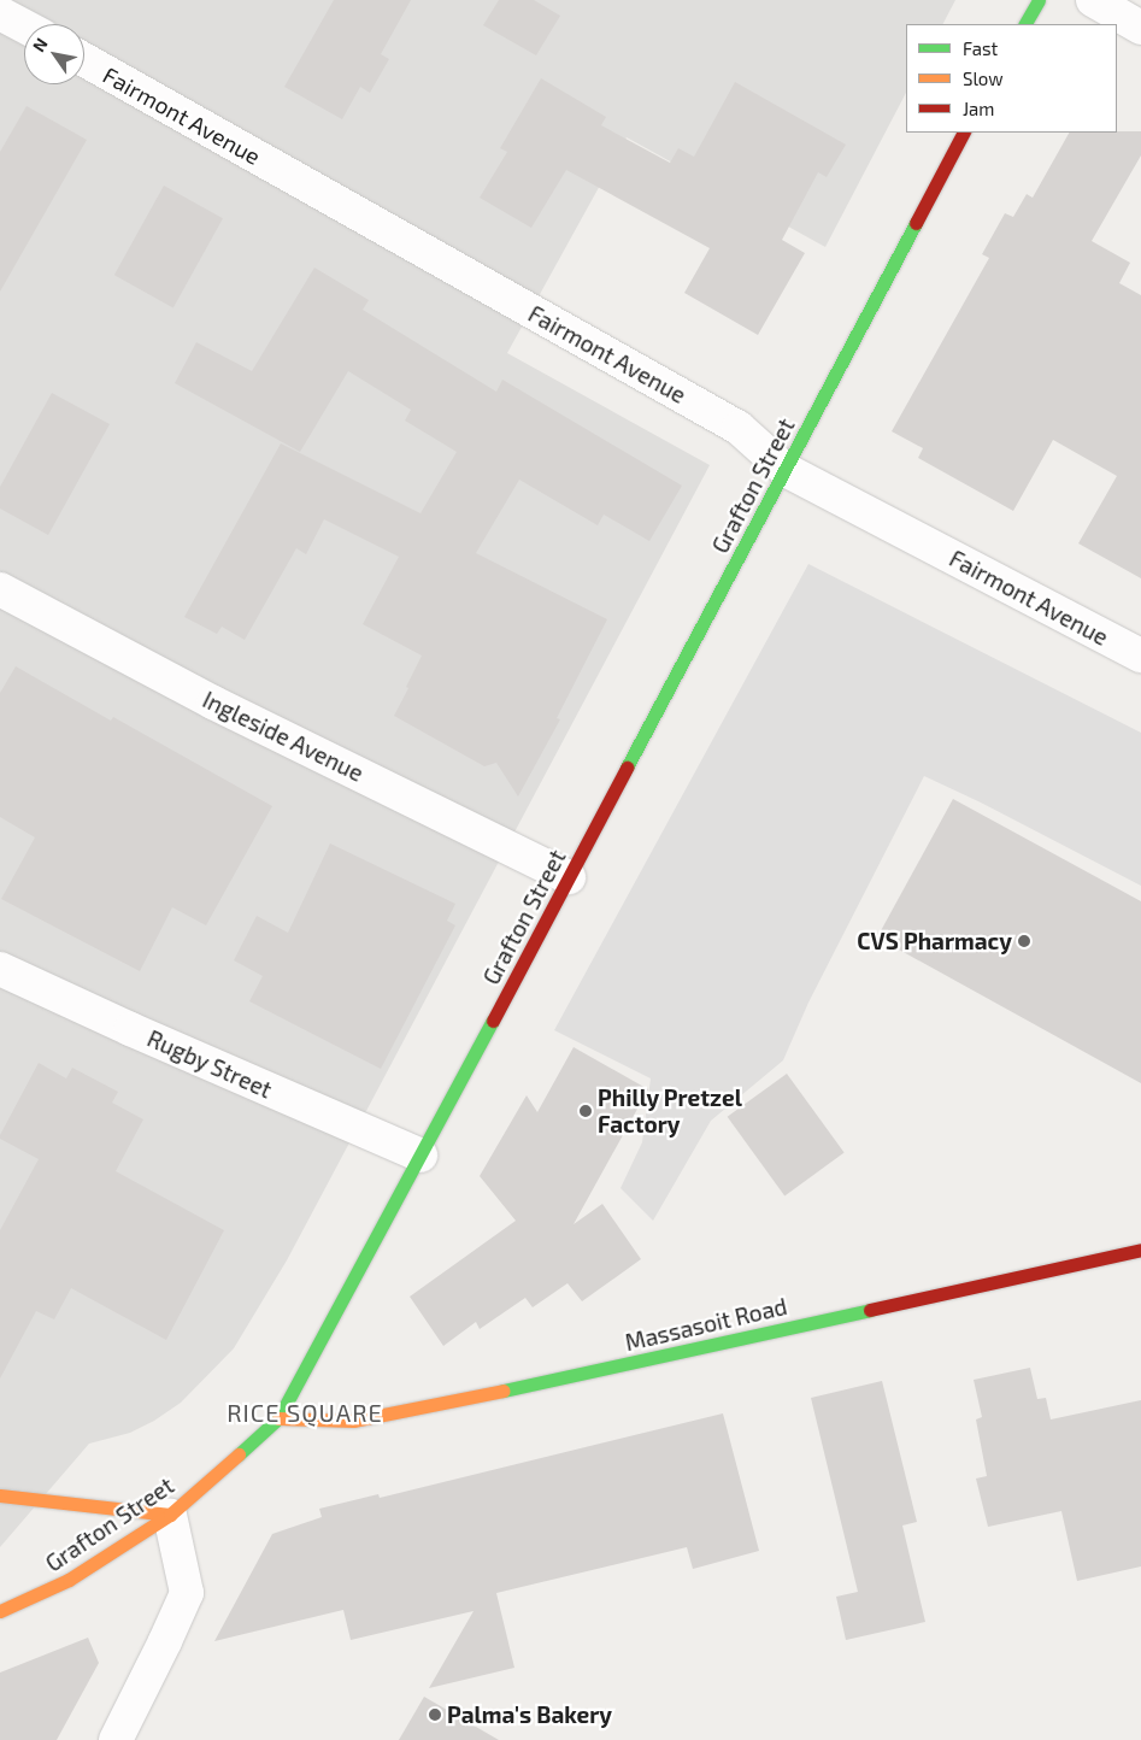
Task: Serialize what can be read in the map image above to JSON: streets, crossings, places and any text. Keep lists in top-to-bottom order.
{
  "streets": {
    "main road": ["Grafton Street", "Massasoit Road"],
    "street": ["Fairmont Avenue", "Ingleside Avenue", "Rugby Street"]
  },
  "crossings": [
    ["Fairmont Avenue", "Grafton Street"],
    ["Grafton Street", "Ingleside Avenue"],
    ["Grafton Street", "Rugby Street"],
    ["Grafton Street", "Massasoit Road"]
  ],
  "districts": ["RICE SQUARE"],
  "places": ["CVS Pharmacy", "Philly Pretzel Factory", "Palma's Bakery"],
  "legend": ["Fast", "Slow", "Jam"],
  "north": "top left"
}
